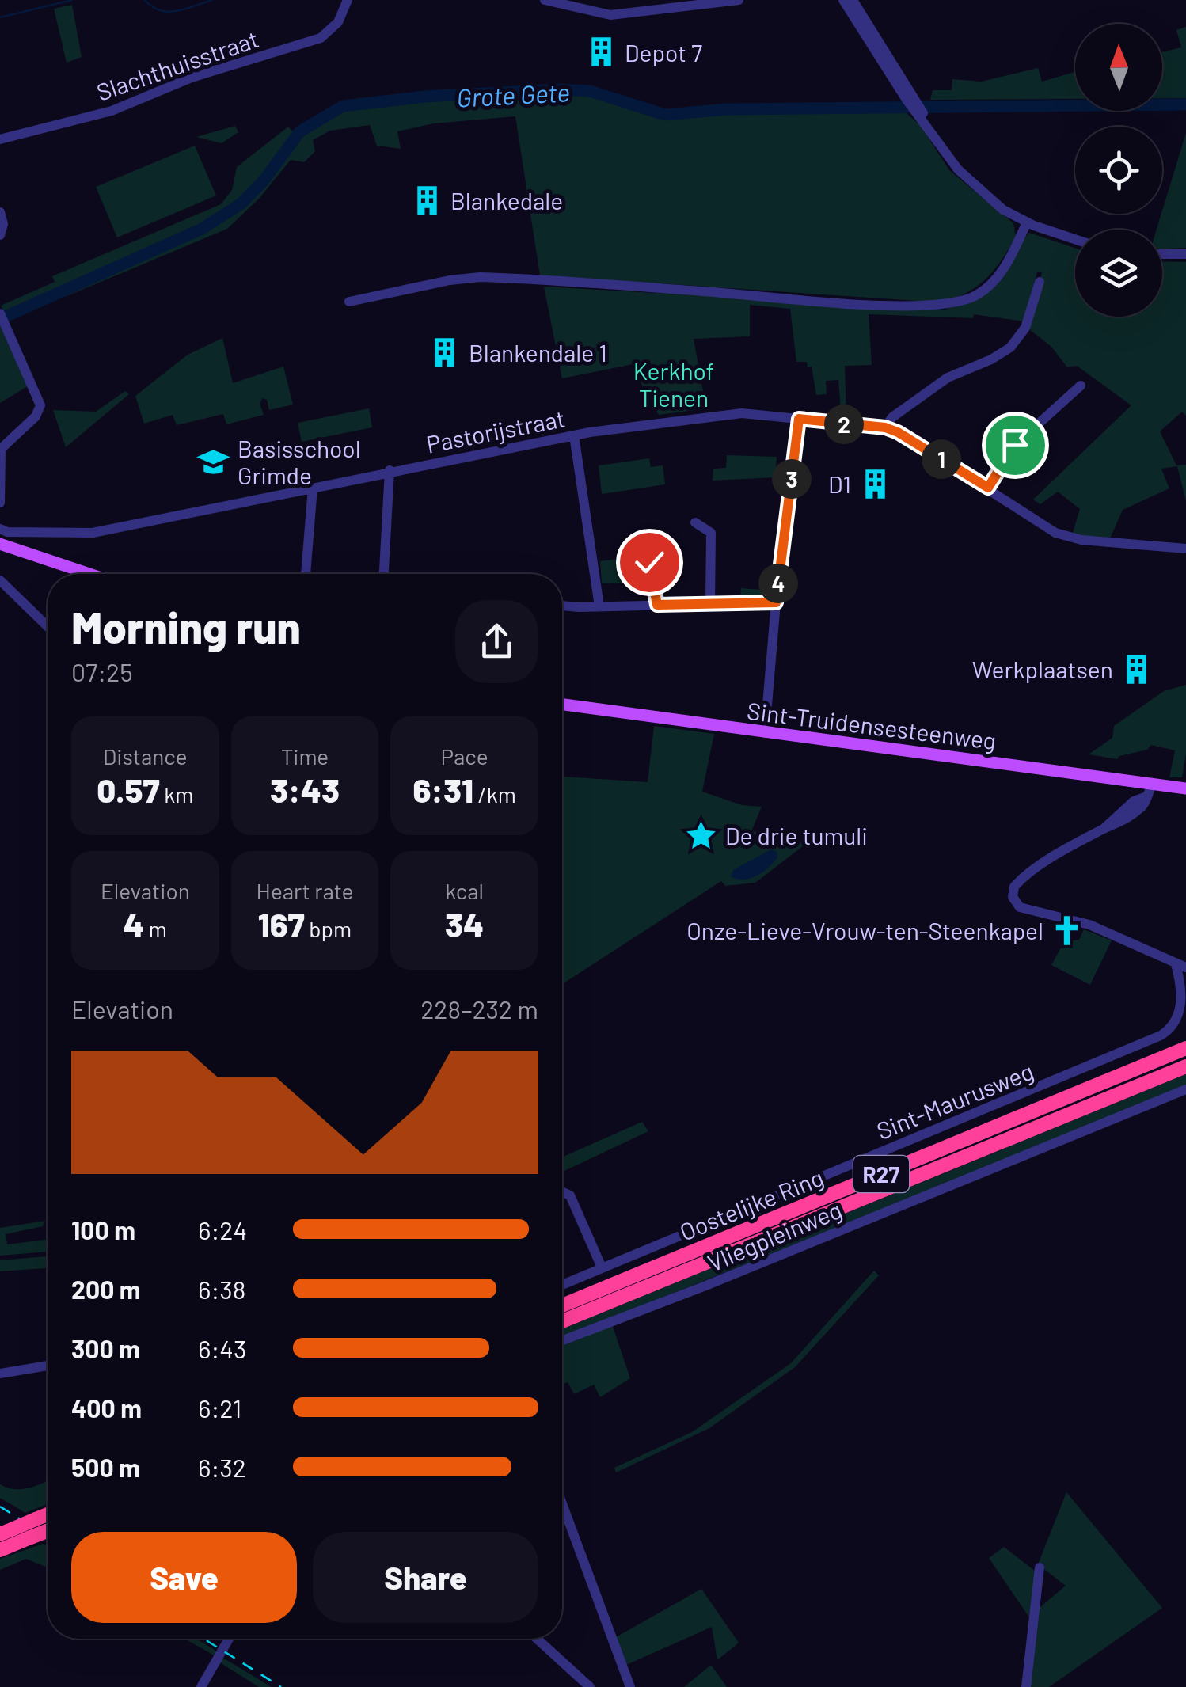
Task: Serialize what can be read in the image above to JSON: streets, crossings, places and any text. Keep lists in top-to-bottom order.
{
  "streets": {
    "highway": ["R27", "Oostelijke Ring"],
    "main road": ["Sint-Truidensesteenweg"],
    "street": [
      "Slachthuisstraat",
      "Pastorijstraat",
      "Sint-Maurusweg",
      "Vliegpleinweg"
    ]
  },
  "water": ["Grote Gete"],
  "parks": ["Kerkhof Tienen"],
  "places": {
    "building": [
      "Depot 7",
      "Blankedale",
      "Blankendale 1",
      "D1",
      "Werkplaatsen"
    ],
    "school or university": ["Basisschool Grimde"],
    "place": ["De drie tumuli"],
    "church": ["Onze-Lieve-Vrouw-ten-Steenkapel"]
  },
  "north": "top",
  "page": {
    "pins": [
      "2",
      "1",
      "3",
      "4"
    ],
    "heading": ["Morning run", "07:25"],
    "stats": [
      ["Distance", "0.57 km"],
      ["Time", "3:43"],
      ["Pace", "6:31 /km"],
      ["Elevation", "4 m"],
      ["Heart rate", "167 bpm"],
      ["kcal", "34"]
    ],
    "chart": ["Elevation", "228–232 m"],
    "list": [
      {
        "name": "100 m",
        "note": "6:24"
      },
      {
        "name": "200 m",
        "note": "6:38"
      },
      {
        "name": "300 m",
        "note": "6:43"
      },
      {
        "name": "400 m",
        "note": "6:21"
      },
      {
        "name": "500 m",
        "note": "6:32"
      }
    ],
    "buttons": ["Save", "Share"]
  }
}
